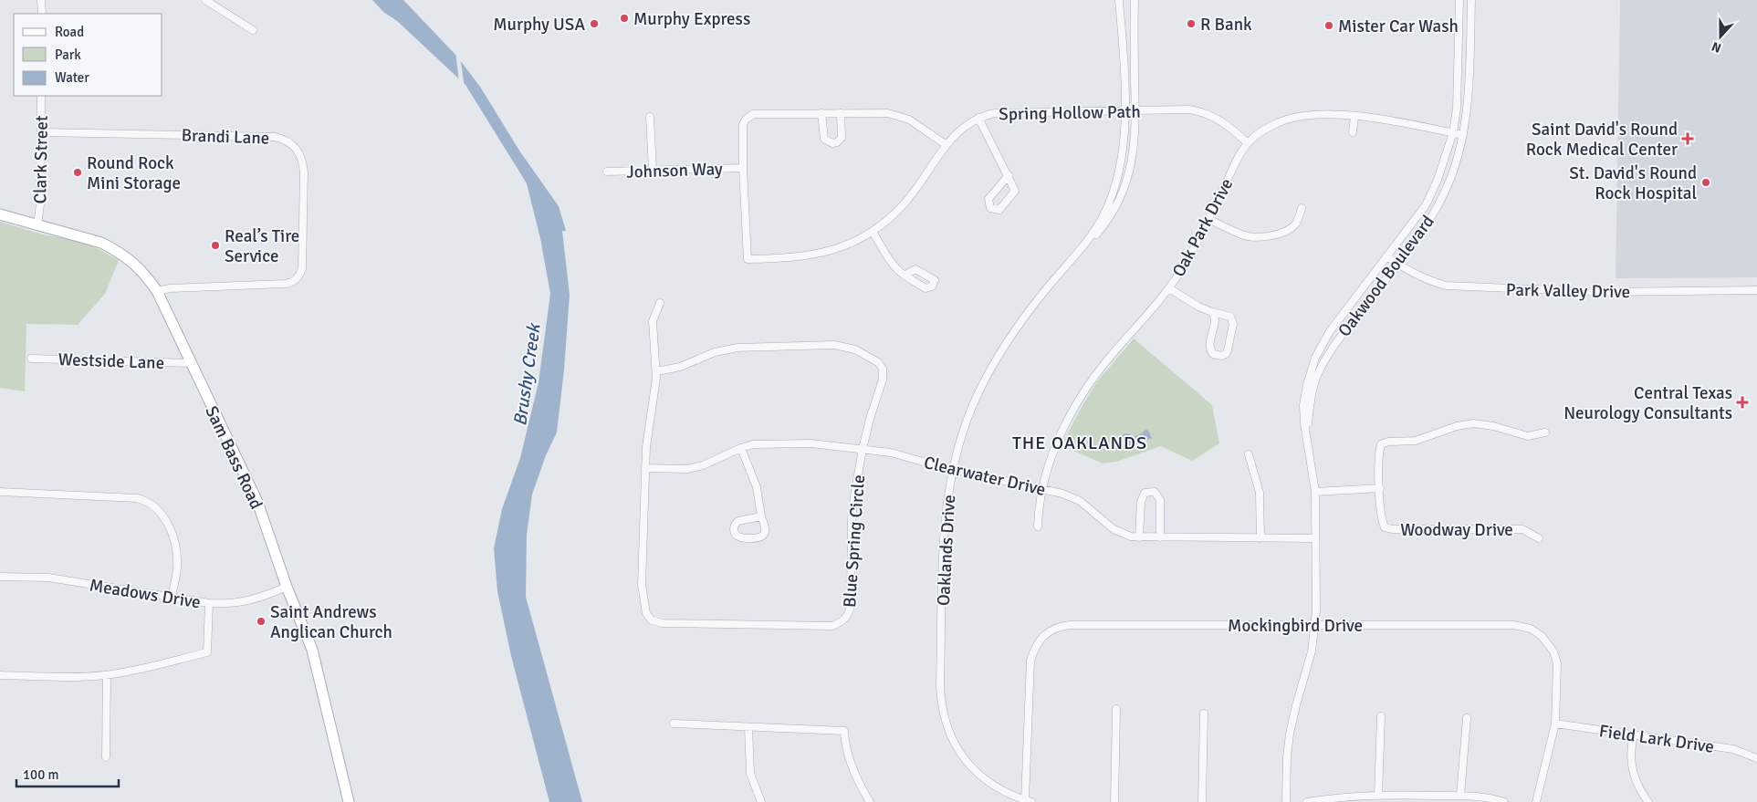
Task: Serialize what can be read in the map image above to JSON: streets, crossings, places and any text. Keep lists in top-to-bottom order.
{
  "streets": {
    "main road": ["Sam Bass Road"],
    "street": [
      "Spring Hollow Path",
      "Brandi Lane",
      "Clark Street",
      "Johnson Way",
      "Oak Park Drive",
      "Oakwood Boulevard",
      "Park Valley Drive",
      "Westside Lane",
      "Clearwater Drive",
      "Woodway Drive",
      "Blue Spring Circle",
      "Oaklands Drive",
      "Meadows Drive",
      "Mockingbird Drive",
      "Field Lark Drive"
    ]
  },
  "crossings": [
    ["Spring Hollow Path", "Johnson Way"],
    ["Spring Hollow Path", "Oak Park Drive"],
    ["Spring Hollow Path", "Oaklands Drive"],
    ["Brandi Lane", "Clark Street"],
    ["Brandi Lane", "Sam Bass Road"],
    ["Clark Street", "Sam Bass Road"],
    ["Oak Park Drive", "Oakwood Boulevard"],
    ["Oak Park Drive", "Clearwater Drive"],
    ["Oakwood Boulevard", "Park Valley Drive"],
    ["Oakwood Boulevard", "Clearwater Drive"],
    ["Oakwood Boulevard", "Mockingbird Drive"],
    ["Westside Lane", "Sam Bass Road"],
    ["Sam Bass Road", "Meadows Drive"],
    ["Clearwater Drive", "Blue Spring Circle"],
    ["Clearwater Drive", "Oaklands Drive"],
    ["Oaklands Drive", "Mockingbird Drive"],
    ["Mockingbird Drive", "Field Lark Drive"]
  ],
  "districts": ["THE OAKLANDS"],
  "water": ["Brushy Creek"],
  "places": {
    "other": [
      "Murphy Express",
      "Murphy USA",
      "R Bank",
      "Mister Car Wash",
      "Round Rock Mini Storage",
      "St. David's Round Rock Hospital",
      "Real’s Tire Service",
      "Saint Andrews Anglican Church"
    ],
    "health": ["Saint David's Round Rock Medical Center", "Central Texas Neurology Consultants"]
  },
  "legend": ["Road", "Park", "Water"],
  "scale_bar": "100 m",
  "north": "bottom"
}
